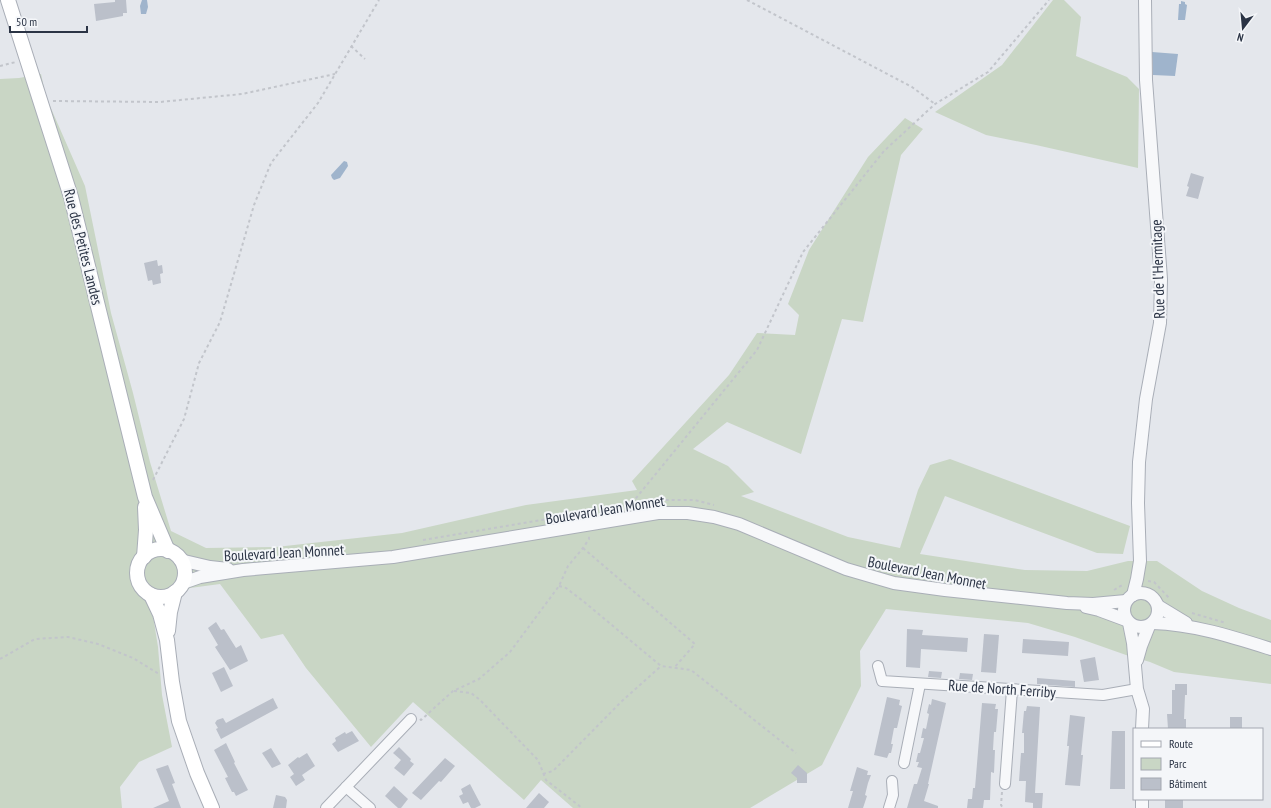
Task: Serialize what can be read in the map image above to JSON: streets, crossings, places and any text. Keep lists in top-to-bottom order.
{
  "streets": {
    "main road": ["Rue des Petites Landes"],
    "street": ["Rue de l'Hermitage", "Boulevard Jean Monnet", "Rue de North Ferriby"]
  },
  "crossings": [
    ["Rue des Petites Landes", "Boulevard Jean Monnet"],
    ["Rue de l'Hermitage", "Boulevard Jean Monnet"]
  ],
  "legend": ["Route", "Parc", "Bâtiment"],
  "scale_bar": "50 m",
  "north": "bottom"
}
